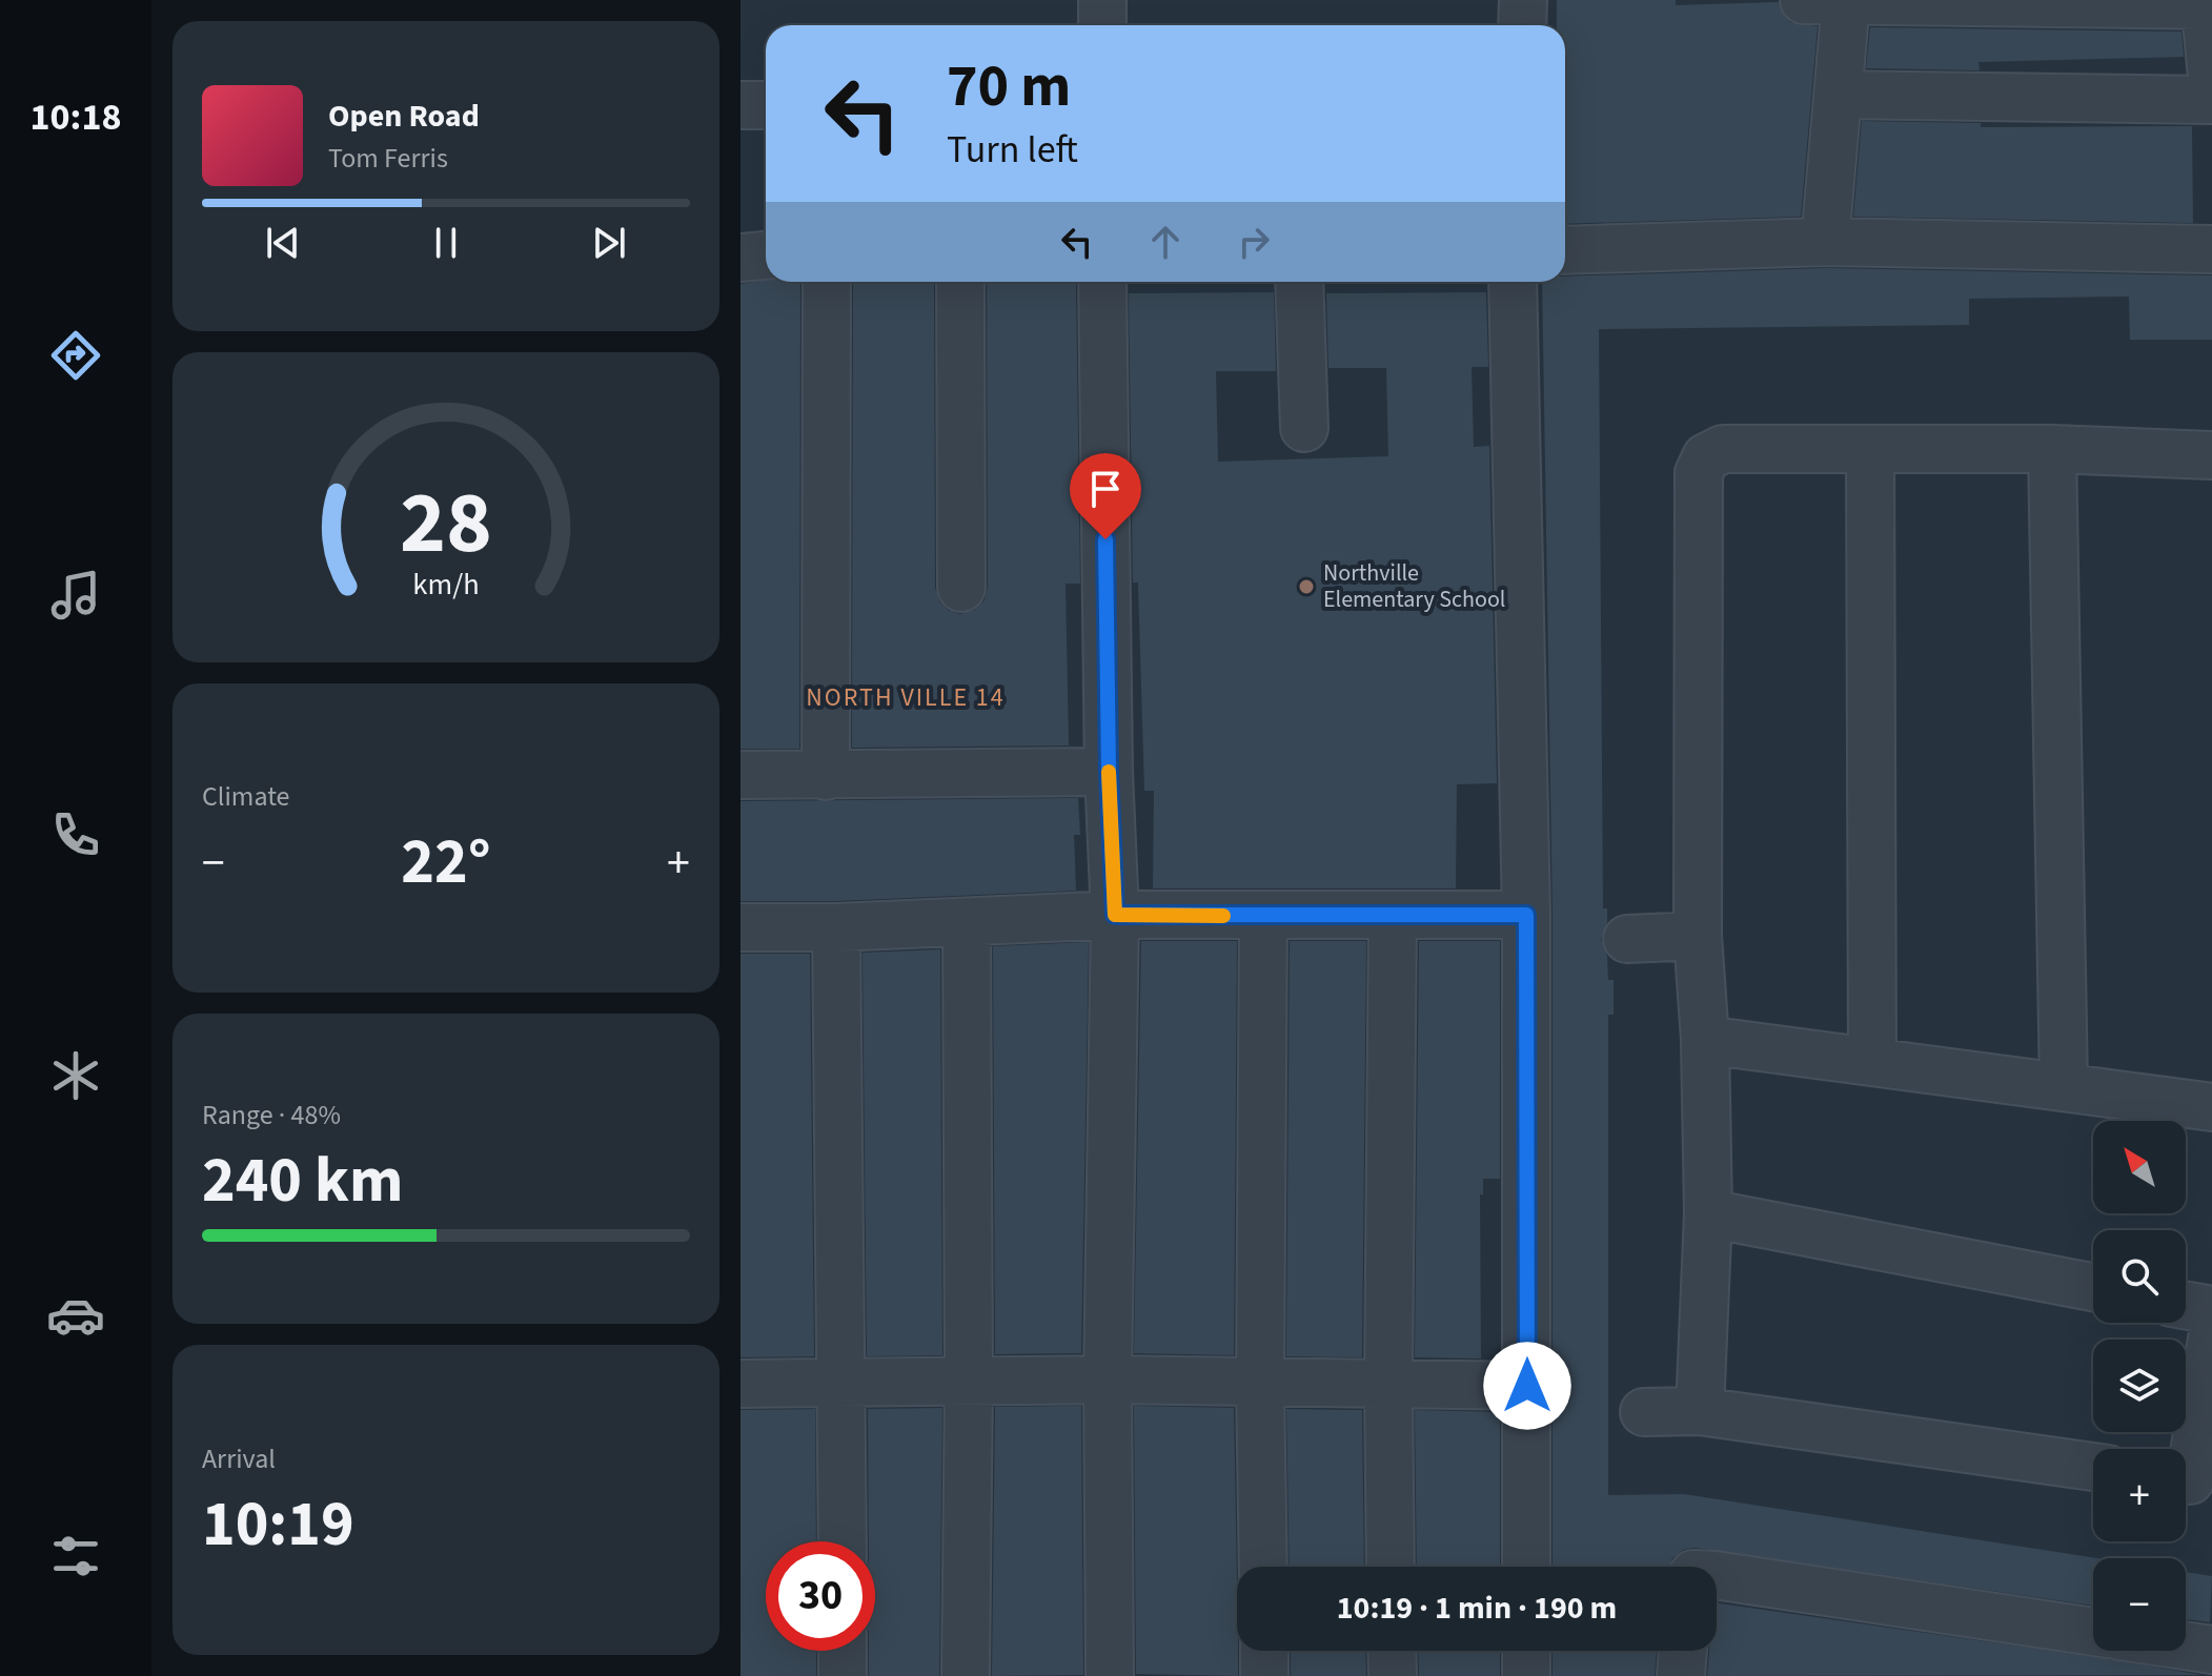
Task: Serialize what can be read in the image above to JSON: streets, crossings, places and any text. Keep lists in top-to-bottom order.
{
  "districts": ["NORTH VILLE 14"],
  "places": ["Northville Elementary School"],
  "north": "top left",
  "page": {
    "tabs": "10:18",
    "turn": ["70 m", "Turn left"],
    "song": ["Open Road", "Tom Ferris"],
    "tile": [
      "Climate",
      ["Range · 48%", "240 km"],
      ["Arrival", "10:19"]
    ],
    "heat": ["−", "22°", "+"],
    "map_buttons": ["+", "−"],
    "limit": "30",
    "trip": "10:19 · 1 min · 190 m",
    "gauge": ["28", "km/h"]
  }
}
